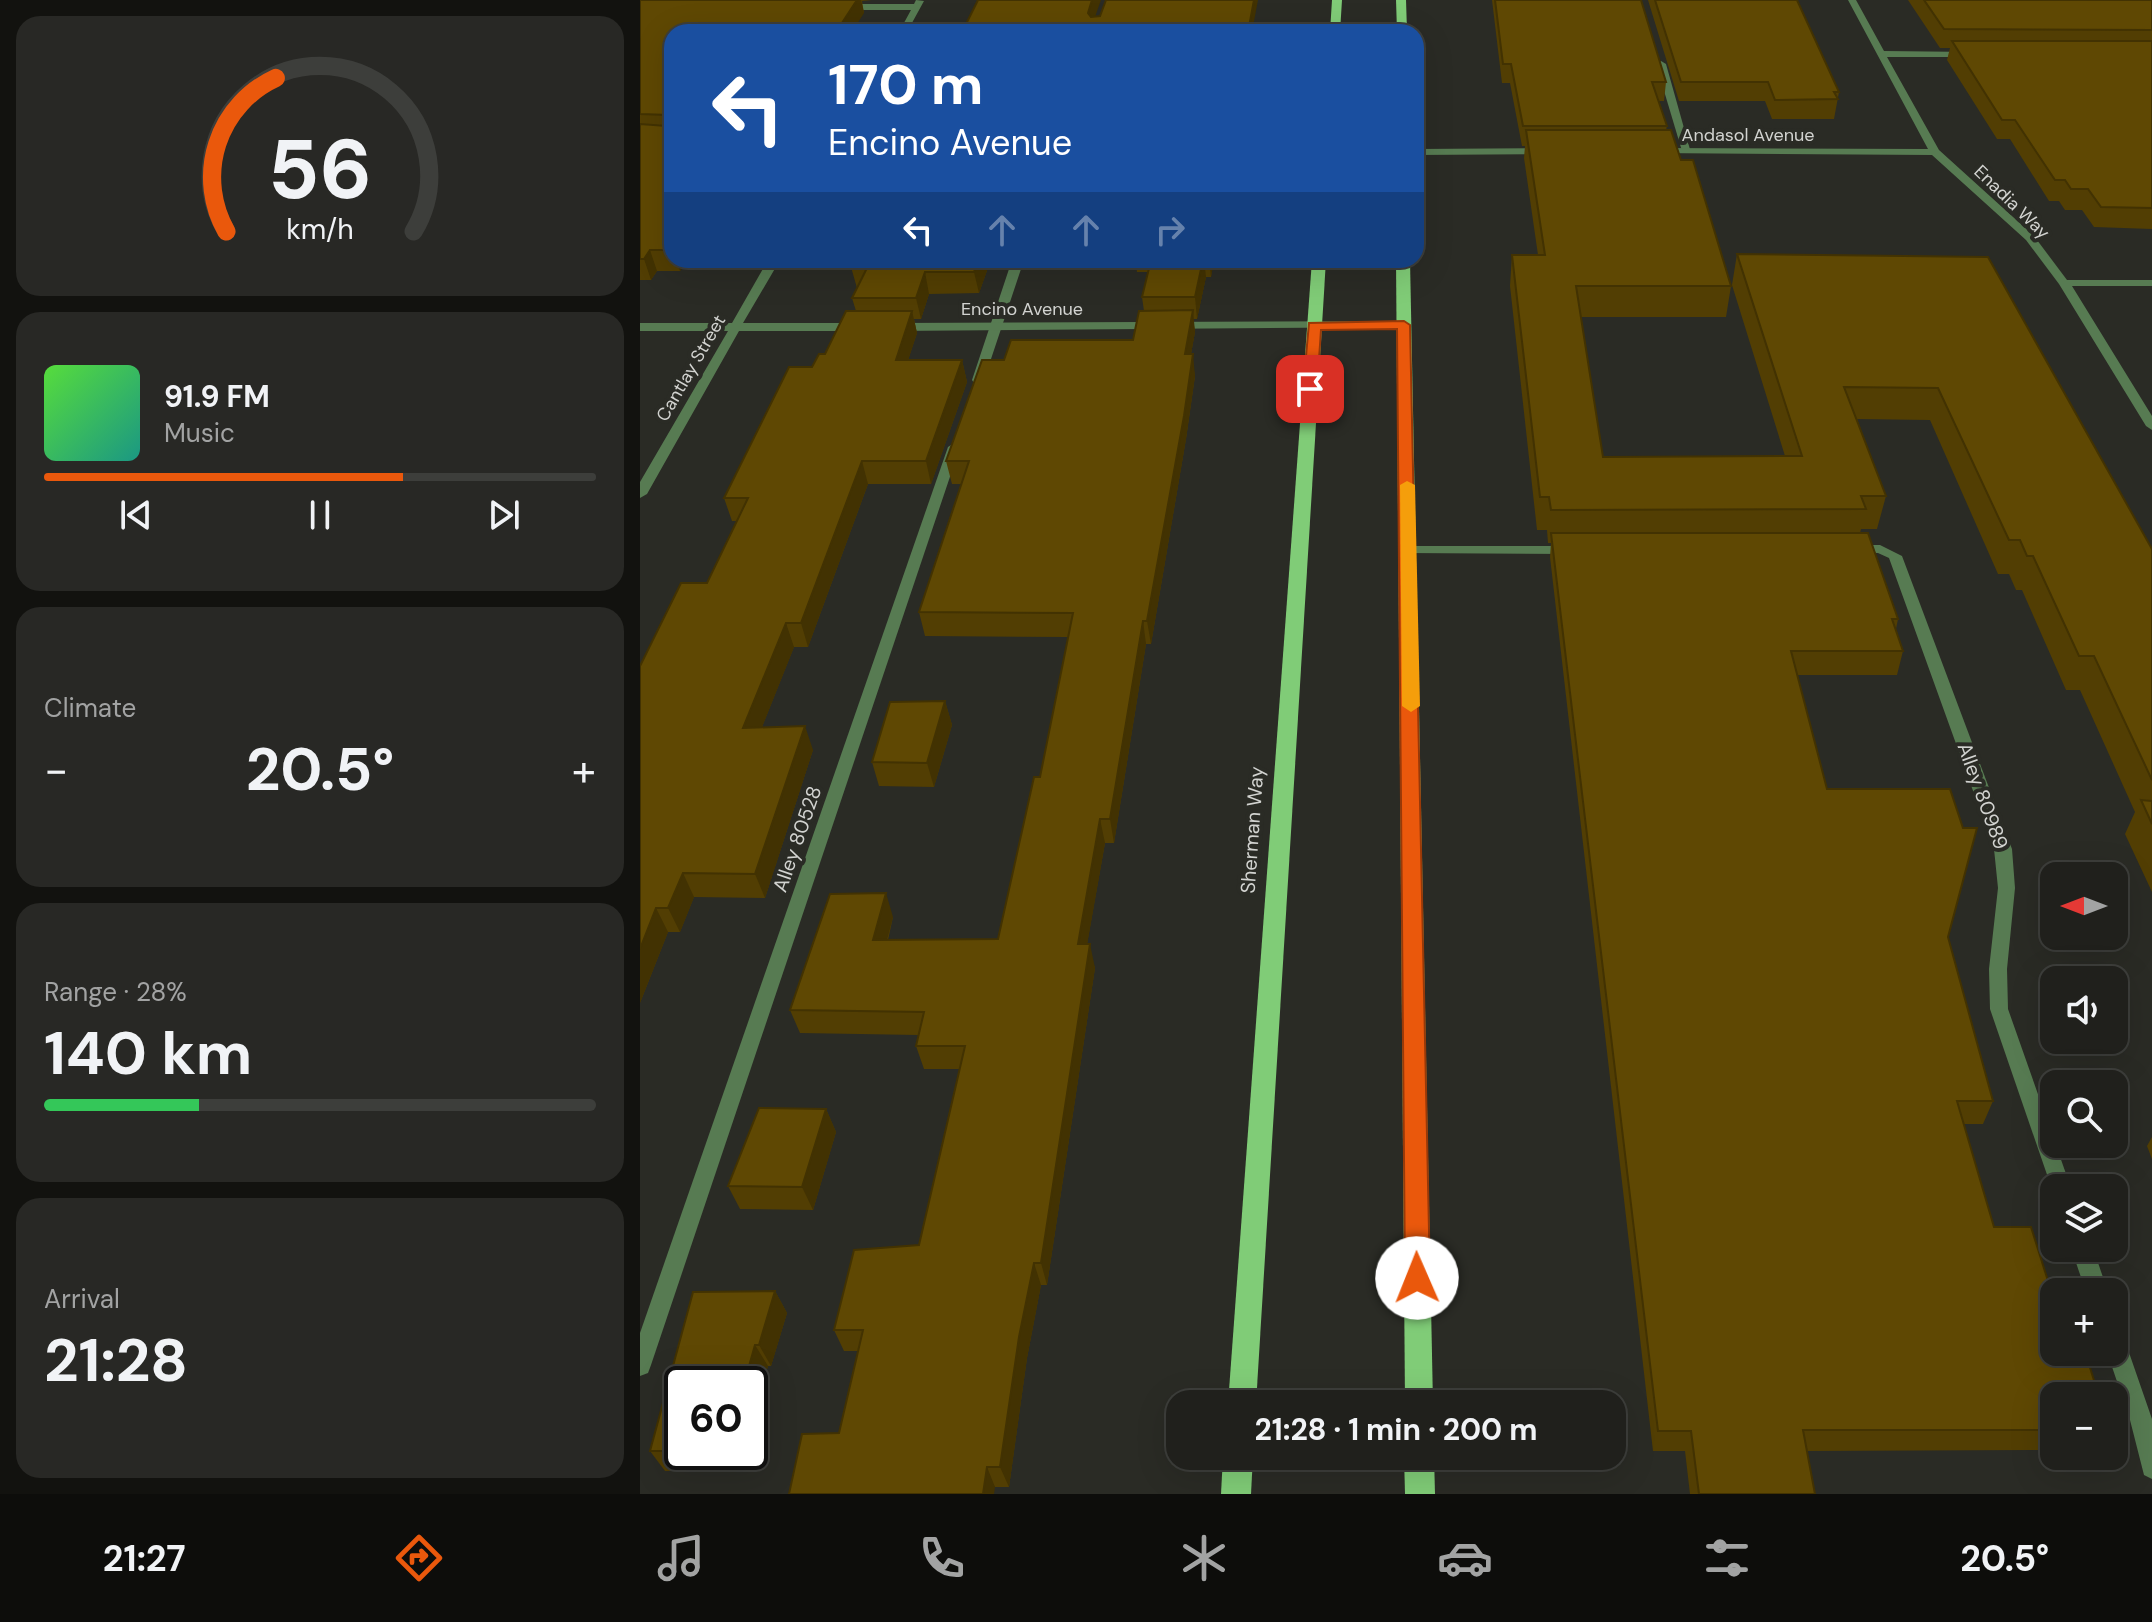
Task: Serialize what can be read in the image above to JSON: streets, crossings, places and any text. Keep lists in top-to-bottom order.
{
  "streets": {
    "main road": ["Sherman Way"],
    "street": [
      "Andasol Avenue",
      "Enadia Way",
      "Encino Avenue",
      "Cantlay Street",
      "Alley 80989",
      "Alley 80528"
    ]
  },
  "crossings": [
    ["Andasol Avenue", "Enadia Way"],
    ["Encino Avenue", "Cantlay Street"],
    ["Encino Avenue", "Sherman Way"]
  ],
  "north": "left",
  "page": {
    "turn": ["170 m", "Encino Avenue"],
    "song": ["91.9 FM", "Music"],
    "tile": [
      "Climate",
      ["Range · 28%", "140 km"],
      ["Arrival", "21:28"]
    ],
    "heat": ["−", "20.5°", "+"],
    "map_buttons": ["+", "−"],
    "limit": "60",
    "trip": "21:28 · 1 min · 200 m",
    "tabs": ["21:27", "20.5°"],
    "gauge": ["56", "km/h"]
  }
}
